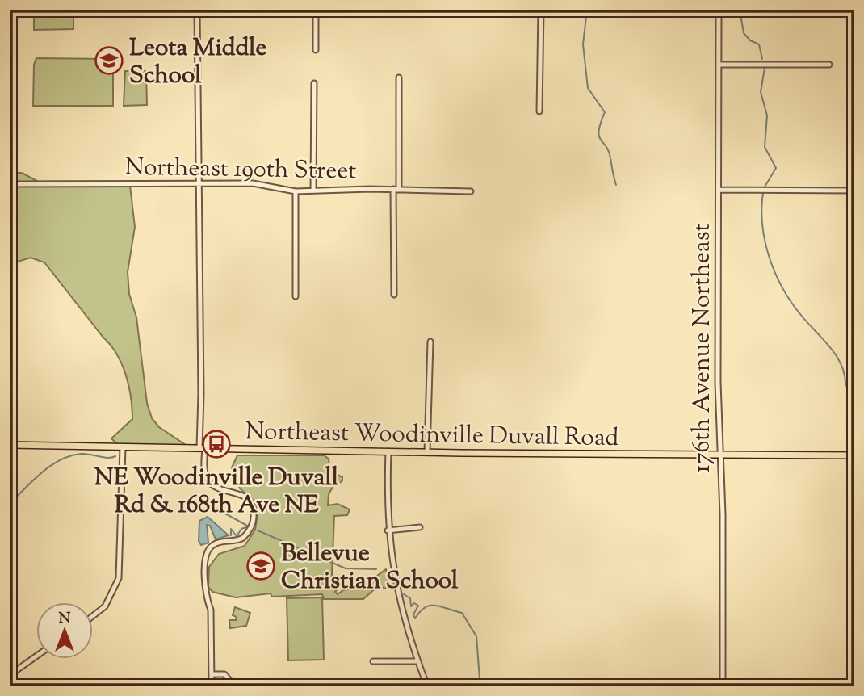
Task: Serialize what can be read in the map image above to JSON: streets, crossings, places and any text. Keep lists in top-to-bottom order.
{
  "streets": {
    "main road": ["Northeast Woodinville Duvall Road"],
    "street": ["Northeast 190th Street", "176th Avenue Northeast"]
  },
  "crossings": [
    ["176th Avenue Northeast", "Northeast Woodinville Duvall Road"]
  ],
  "places": {
    "school or university": ["Leota Middle School", "Bellevue Christian School"],
    "bus stop": ["NE Woodinville Duvall Rd & 168th Ave NE"]
  },
  "north": "top"
}
